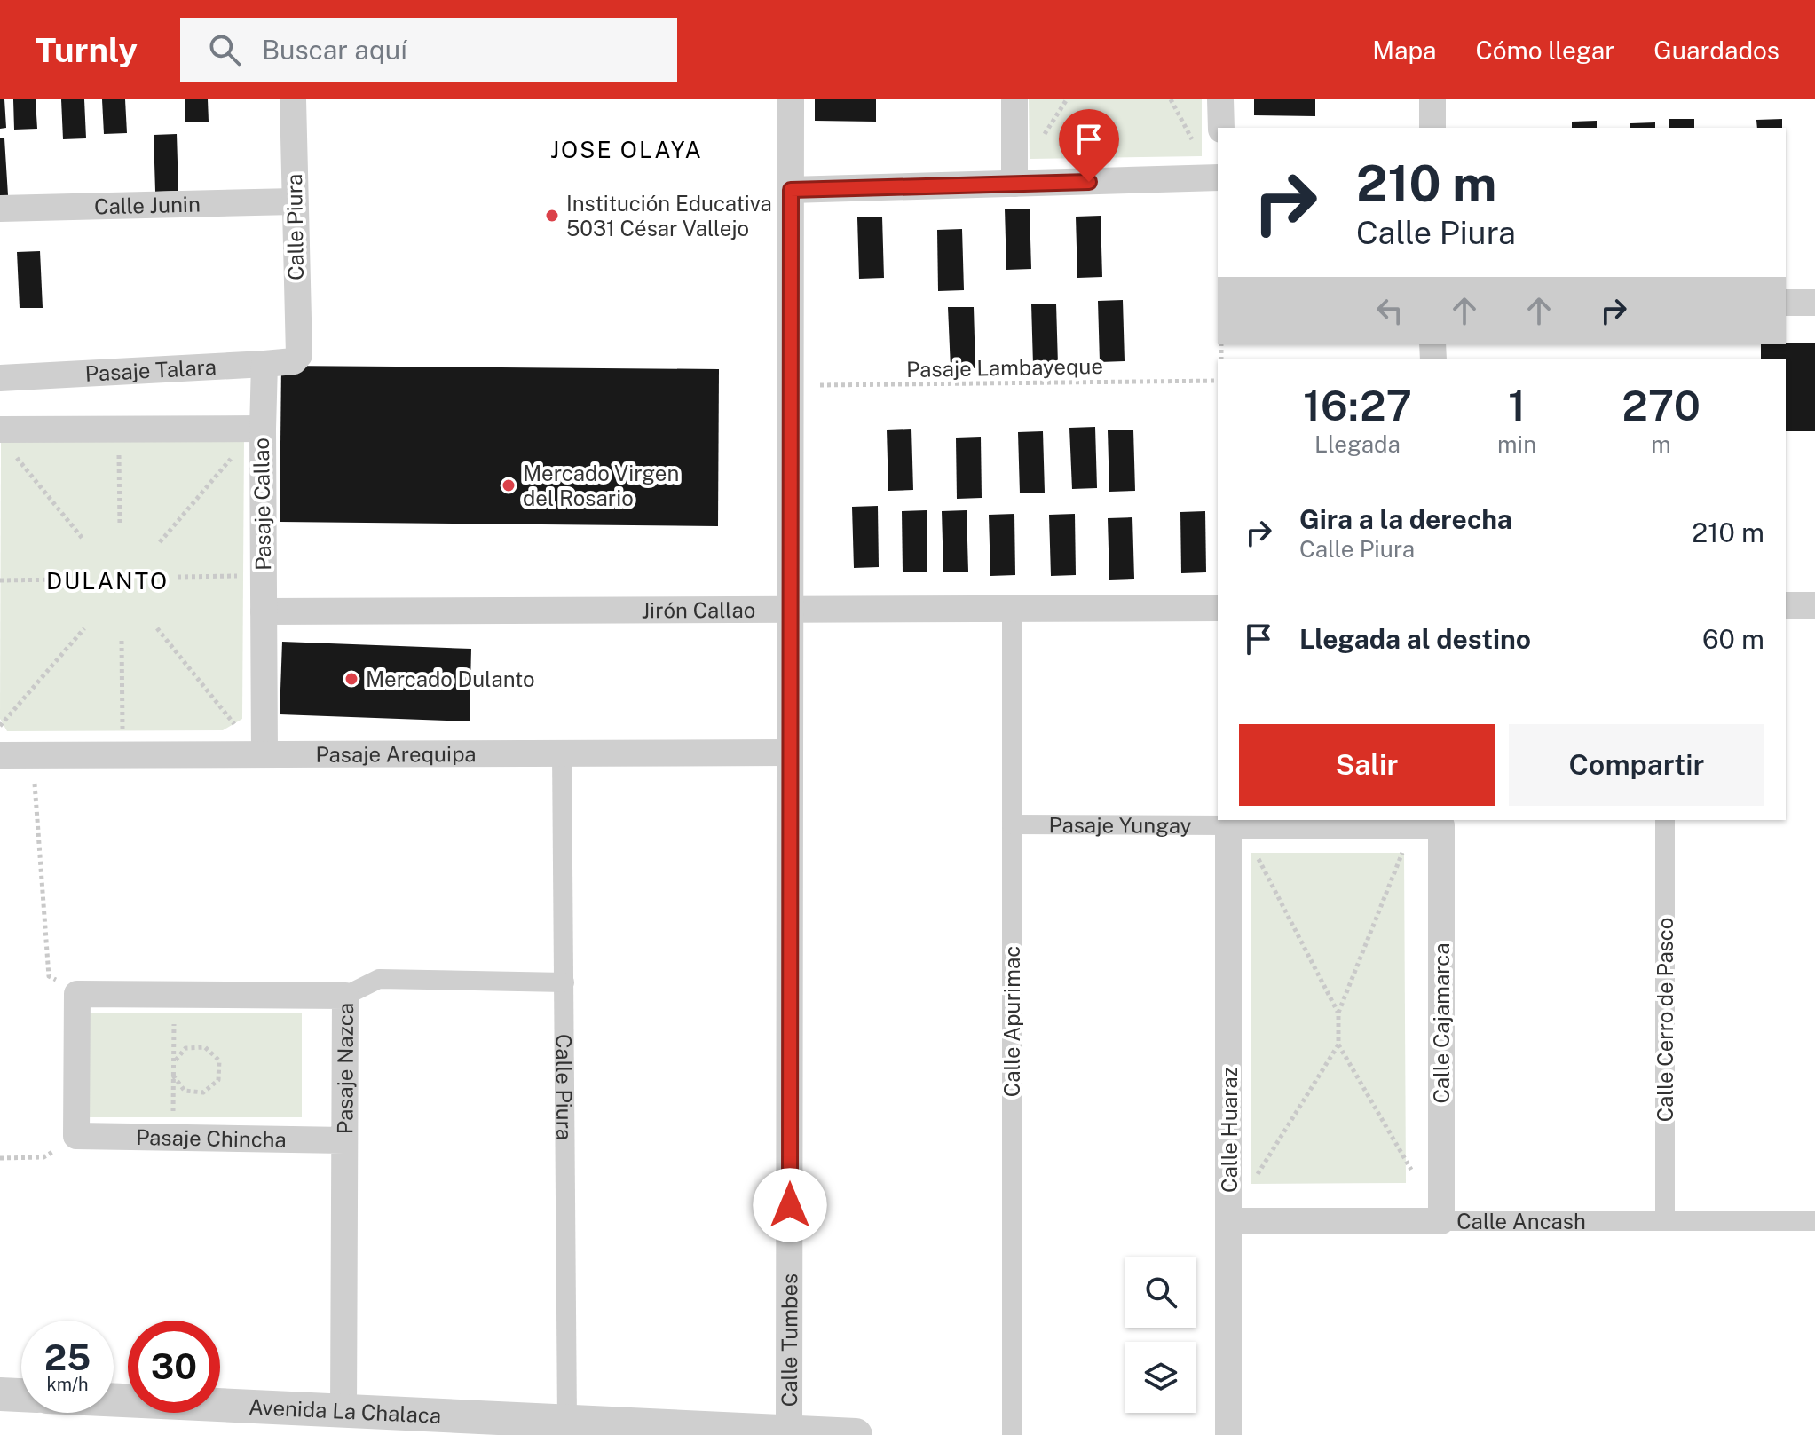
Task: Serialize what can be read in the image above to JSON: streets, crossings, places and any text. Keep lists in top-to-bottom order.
{
  "streets": {
    "street": [
      "Calle Junin",
      "Calle Piura",
      "Pasaje Talara",
      "Pasaje Callao",
      "Jirón Callao",
      "Pasaje Arequipa",
      "Pasaje Yungay",
      "Calle Cerro de Pasco",
      "Calle Apurimac",
      "Calle Cajamarca",
      "Pasaje Nazca",
      "Calle Huaraz",
      "Pasaje Chincha",
      "Calle Ancash",
      "Calle Tumbes",
      "Avenida La Chalaca"
    ],
    "path": ["Pasaje Lambayeque"]
  },
  "crossings": [
    ["Calle Junin", "Calle Piura"],
    ["Calle Piura", "Pasaje Talara"],
    ["Calle Piura", "Pasaje Arequipa"],
    ["Calle Piura", "Avenida La Chalaca"],
    ["Pasaje Lambayeque", "Calle Tumbes"],
    ["Pasaje Callao", "Jirón Callao"],
    ["Pasaje Callao", "Pasaje Arequipa"],
    ["Jirón Callao", "Calle Apurimac"],
    ["Jirón Callao", "Calle Tumbes"],
    ["Pasaje Arequipa", "Calle Tumbes"],
    ["Pasaje Yungay", "Calle Apurimac"],
    ["Pasaje Yungay", "Calle Cajamarca"],
    ["Pasaje Yungay", "Calle Huaraz"],
    ["Calle Cerro de Pasco", "Calle Ancash"],
    ["Calle Cajamarca", "Calle Ancash"],
    ["Pasaje Nazca", "Pasaje Chincha"],
    ["Pasaje Nazca", "Avenida La Chalaca"],
    ["Calle Huaraz", "Calle Ancash"],
    ["Calle Tumbes", "Avenida La Chalaca"]
  ],
  "districts": ["JOSE OLAYA", "DULANTO"],
  "places": ["Institución Educativa 5031 César Vallejo", "Mercado Virgen del Rosario", "Mercado Dulanto"],
  "page": {
    "header": "Turnly",
    "search": "Buscar aquí",
    "nav": ["Mapa", "Cómo llegar", "Guardados"],
    "turn": ["210 m", "Calle Piura"],
    "eta": [
      "16:27",
      "Llegada",
      "1",
      "min",
      "270",
      "m"
    ],
    "list": [
      {
        "name": "Gira a la derecha",
        "note": "Calle Piura",
        "value": "210 m"
      },
      {
        "name": "Llegada al destino",
        "value": "60 m"
      }
    ],
    "buttons": ["Salir", "Compartir"],
    "speed": "25 km/h",
    "limit": "30"
  }
}
